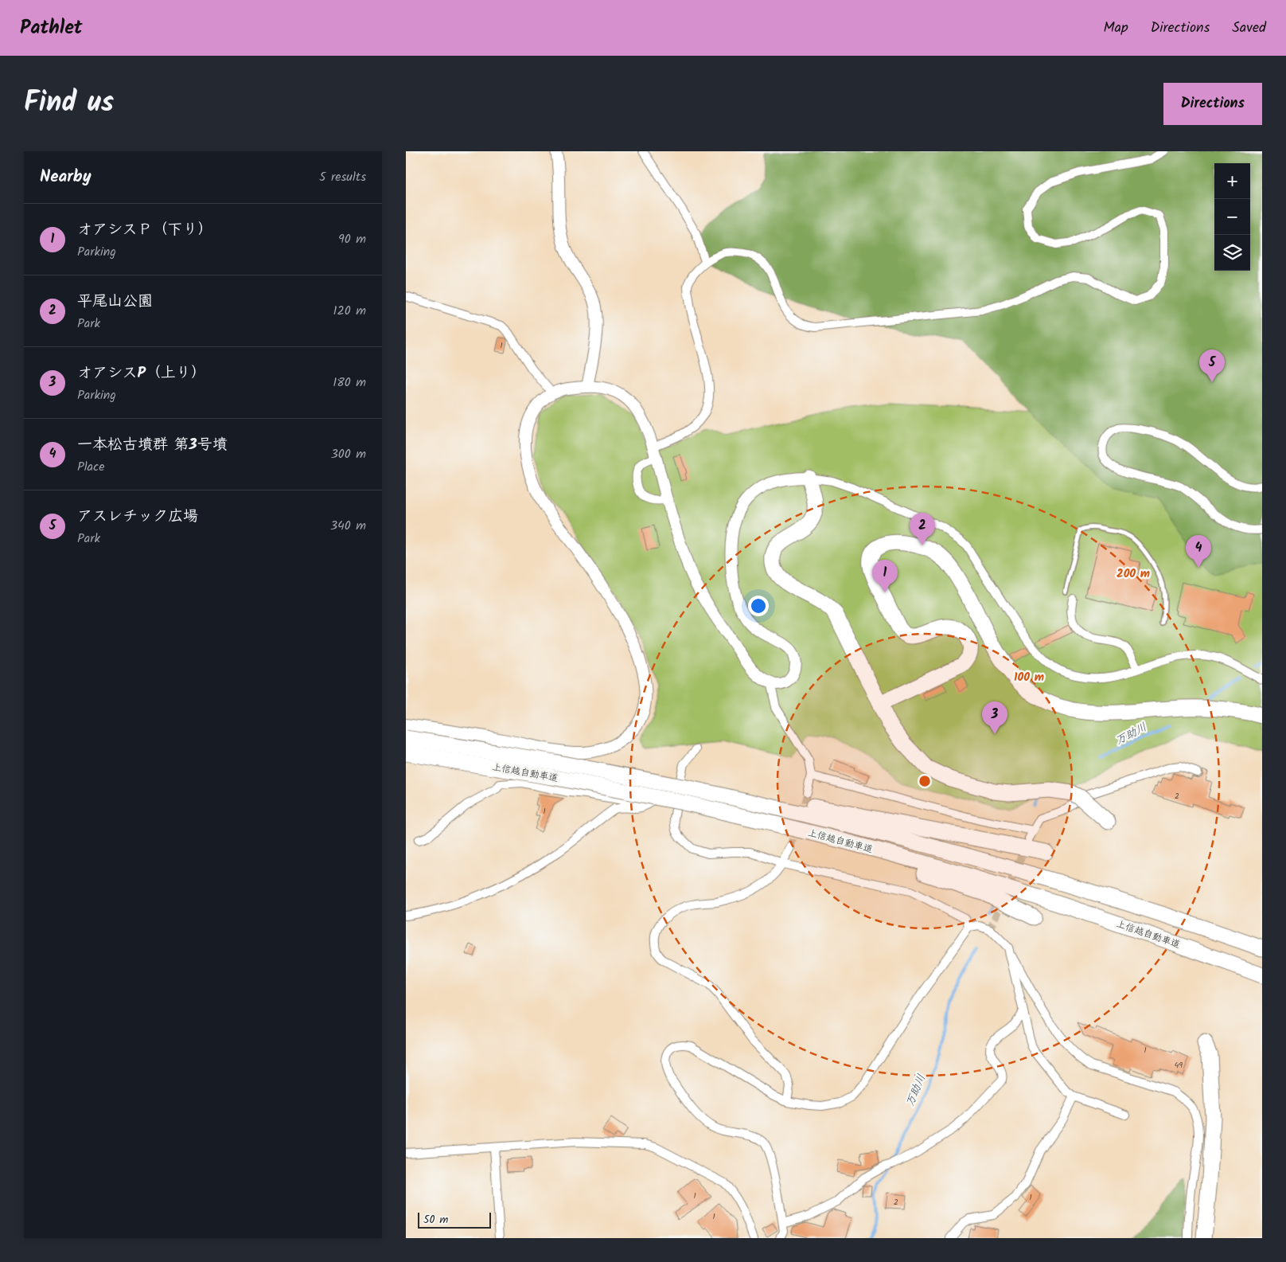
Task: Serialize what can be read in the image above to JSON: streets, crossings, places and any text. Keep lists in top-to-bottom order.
{
  "streets": {
    "highway": ["上信越自動車道"]
  },
  "water": ["万助川"],
  "house_numbers": [
    "1",
    "2",
    "1",
    "1",
    "49",
    "1",
    "1",
    "2",
    "1"
  ],
  "scale_bar": "50 m",
  "page": {
    "header": "Pathlet",
    "nav": ["Map", "Directions", "Saved"],
    "title": "Find us",
    "buttons": "Directions",
    "heading": ["Nearby", "5 results"],
    "map_buttons": ["+", "−"],
    "list": [
      {
        "mark": "1",
        "name": "オアシスＰ（下り）",
        "note": "Parking",
        "value": "90 m"
      },
      {
        "mark": "2",
        "name": "平尾山公園",
        "note": "Park",
        "value": "120 m"
      },
      {
        "mark": "3",
        "name": "オアシスP（上り）",
        "note": "Parking",
        "value": "180 m"
      },
      {
        "mark": "4",
        "name": "一本松古墳群 第3号墳",
        "note": "Place",
        "value": "300 m"
      },
      {
        "mark": "5",
        "name": "アスレチック広場",
        "note": "Park",
        "value": "340 m"
      }
    ],
    "pins": [
      "5",
      "2",
      "4",
      "1",
      "3"
    ],
    "scale": "50 m"
  },
  "rings": ["200 m", "100 m"]
}
